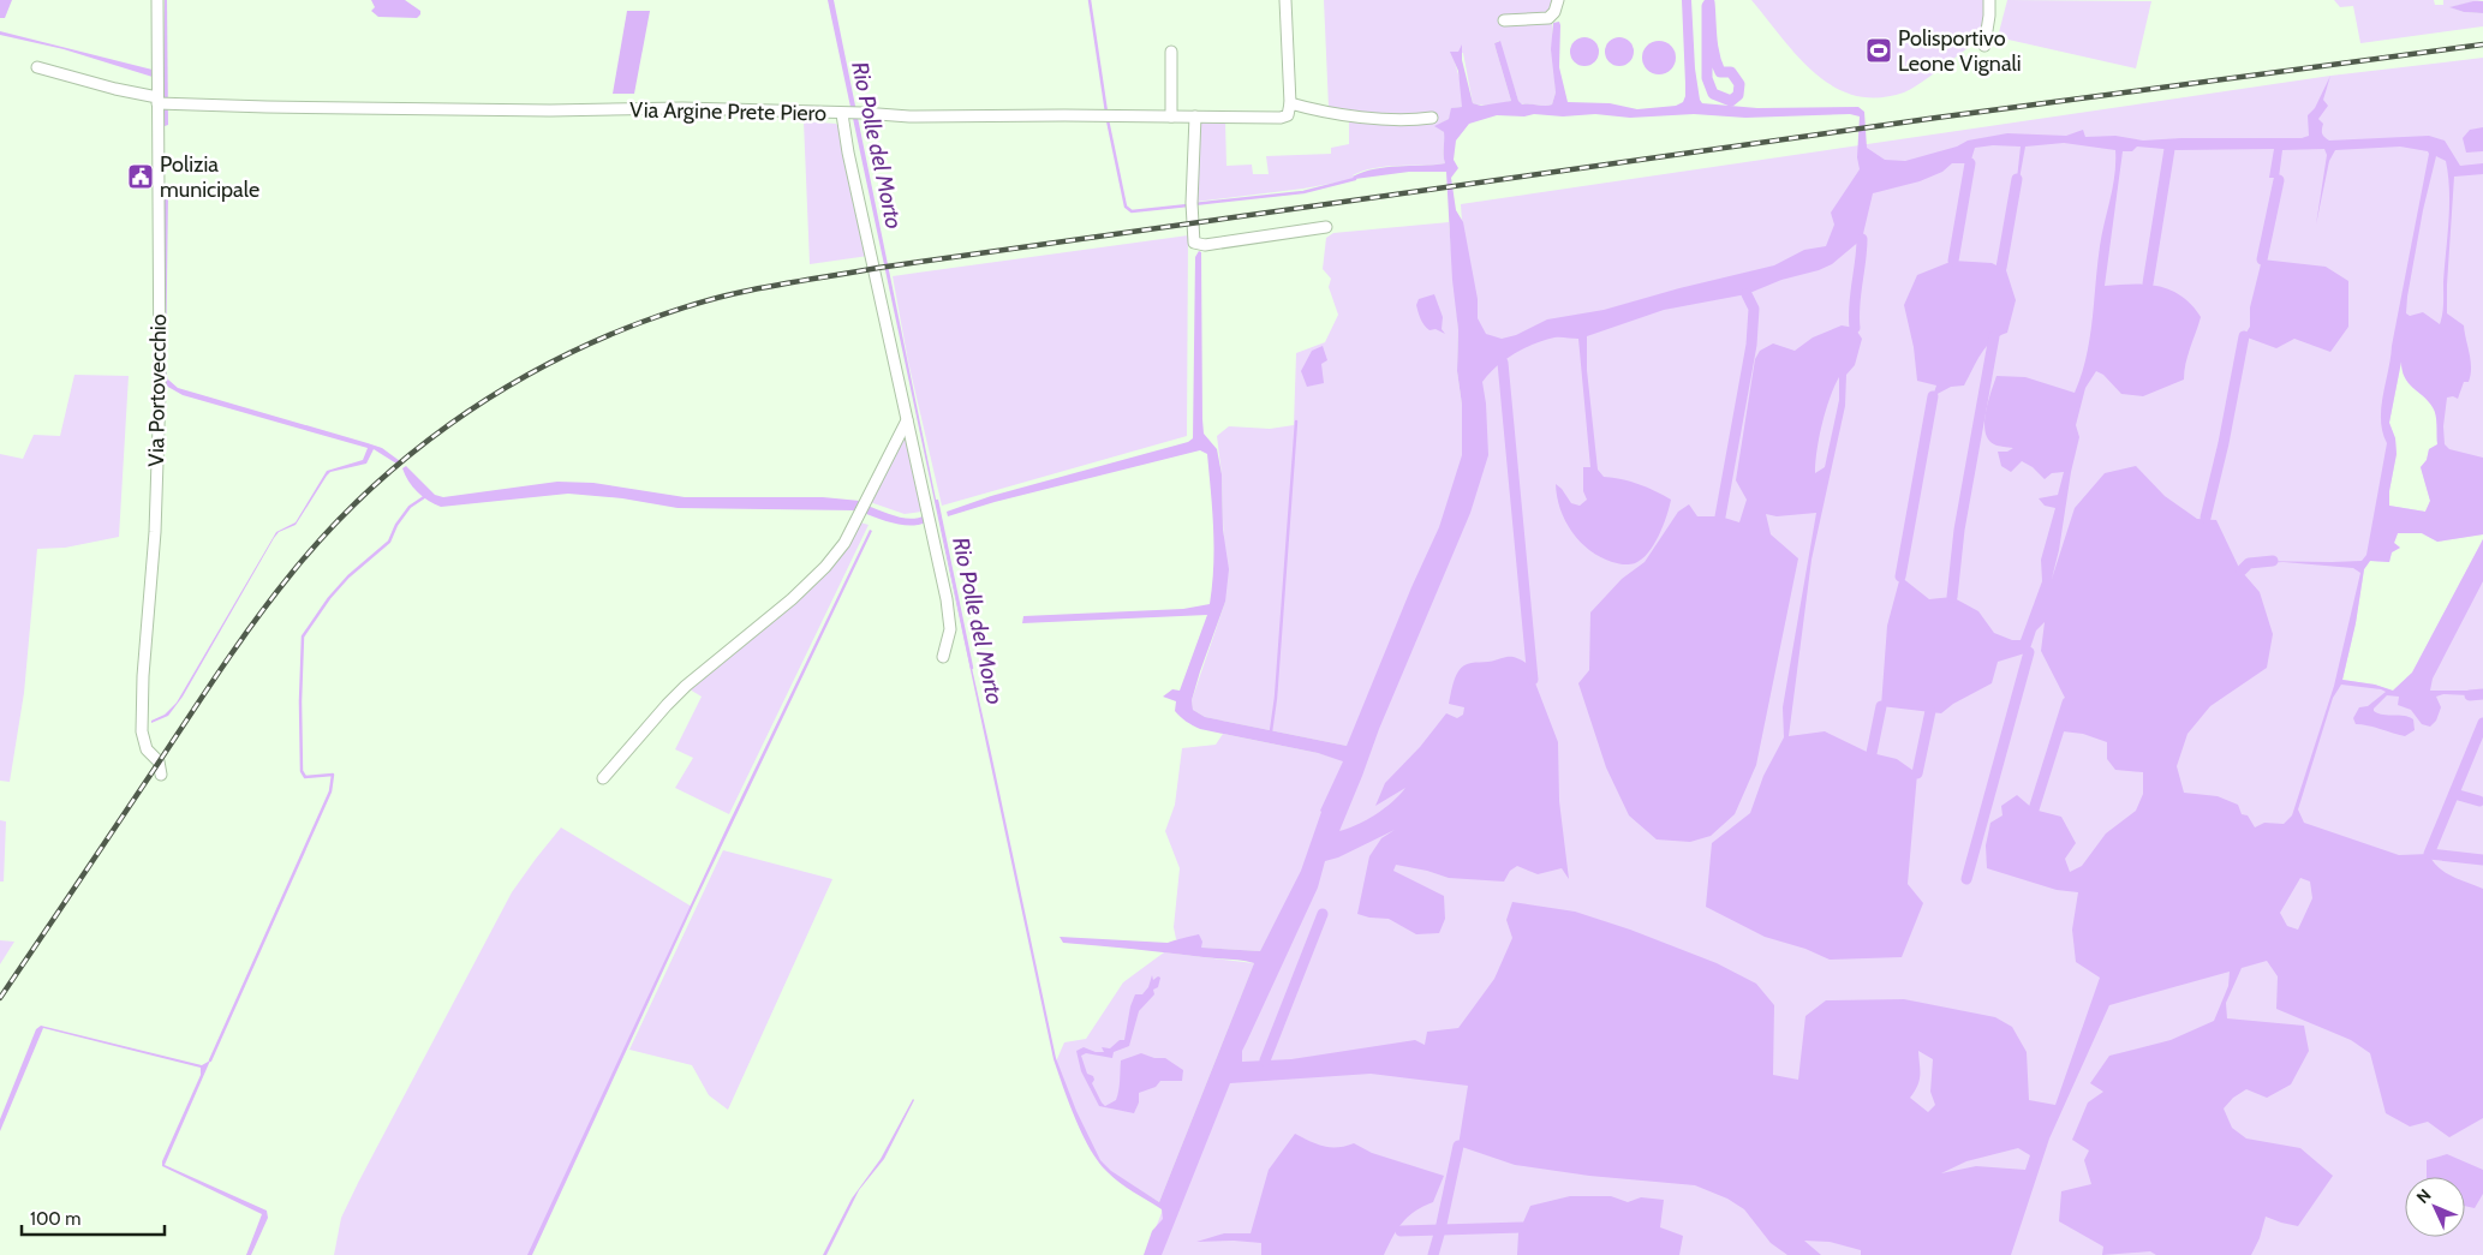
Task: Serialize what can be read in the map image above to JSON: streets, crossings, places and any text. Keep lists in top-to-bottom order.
{
  "streets": {
    "street": ["Via Argine Prete Piero", "Via Portovecchio"]
  },
  "crossings": [
    ["Via Argine Prete Piero", "Via Portovecchio"]
  ],
  "water": ["Rio Polle del Morto"],
  "places": {
    "sports": ["Polisportivo Leone Vignali"],
    "public building": ["Polizia municipale"]
  },
  "scale_bar": "100 m",
  "north": "top left"
}
